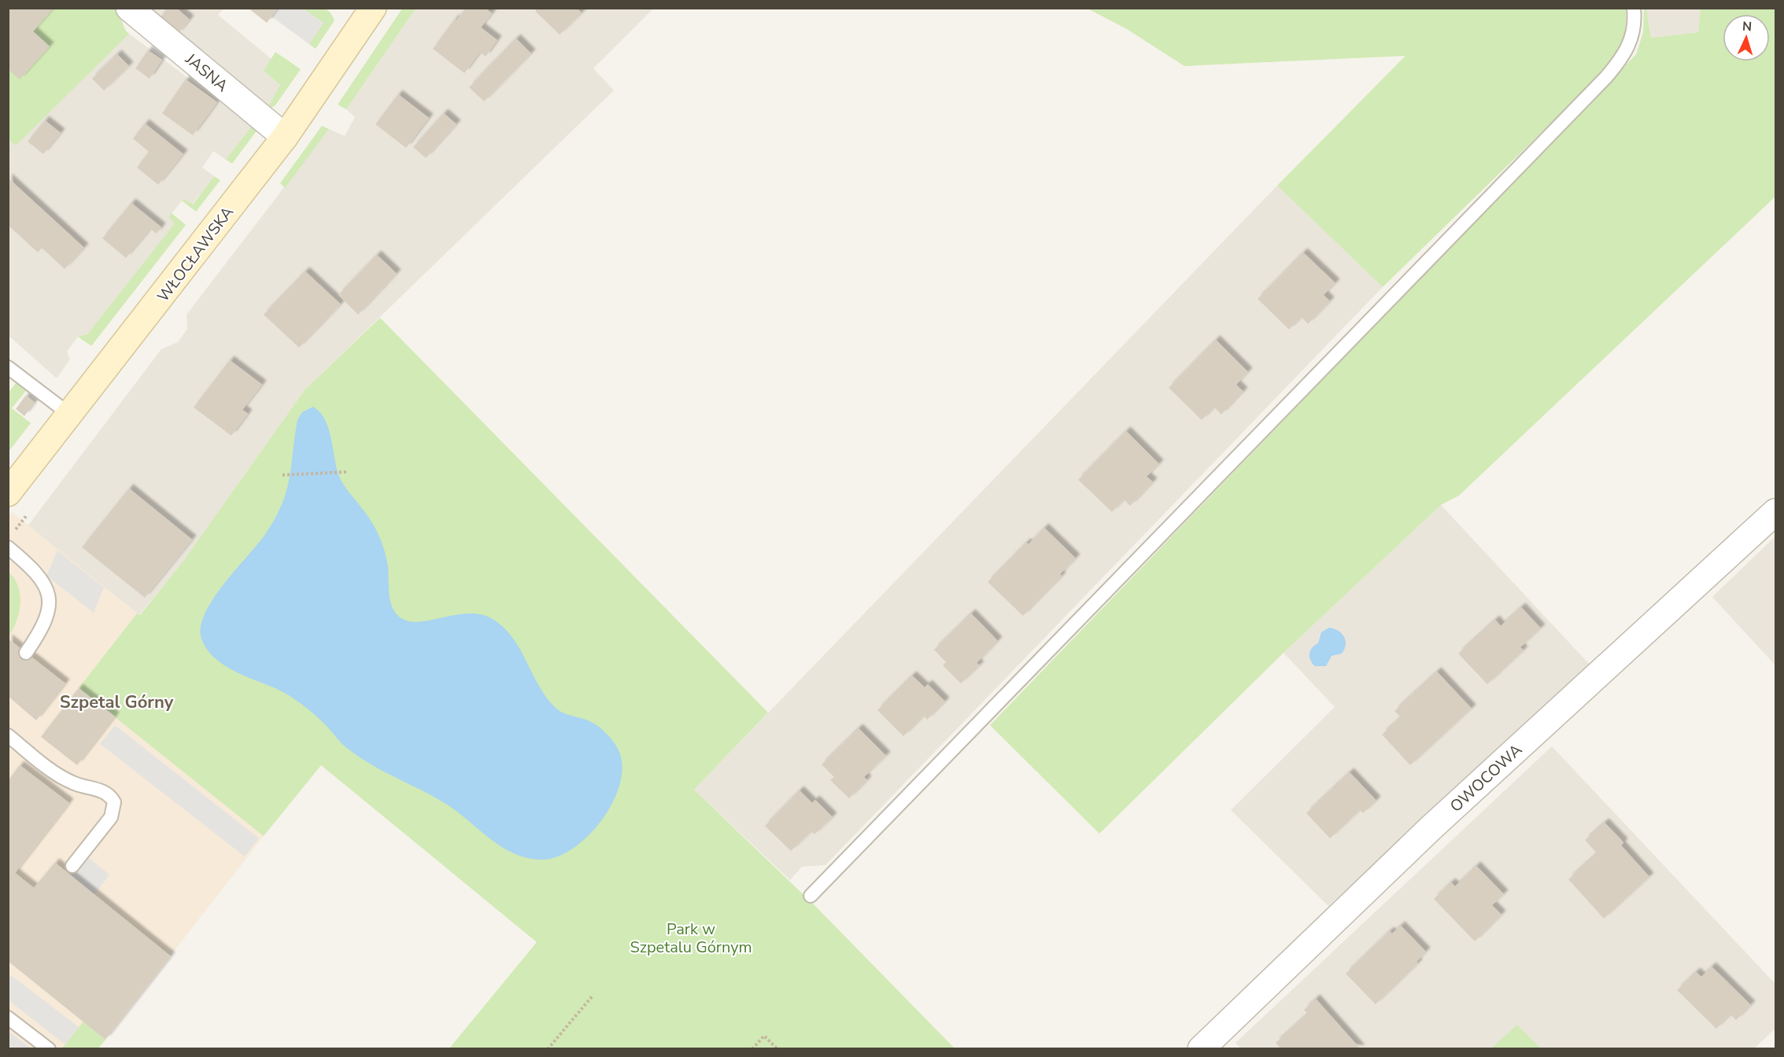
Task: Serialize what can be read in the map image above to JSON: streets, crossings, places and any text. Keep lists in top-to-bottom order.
{
  "streets": {
    "main road": ["WŁOCŁAWSKA"],
    "street": ["JASNA", "OWOCOWA"]
  },
  "crossings": [
    ["JASNA", "WŁOCŁAWSKA"]
  ],
  "districts": ["Szpetal Górny"],
  "parks": ["Park w Szpetalu Górnym"],
  "north": "top"
}
